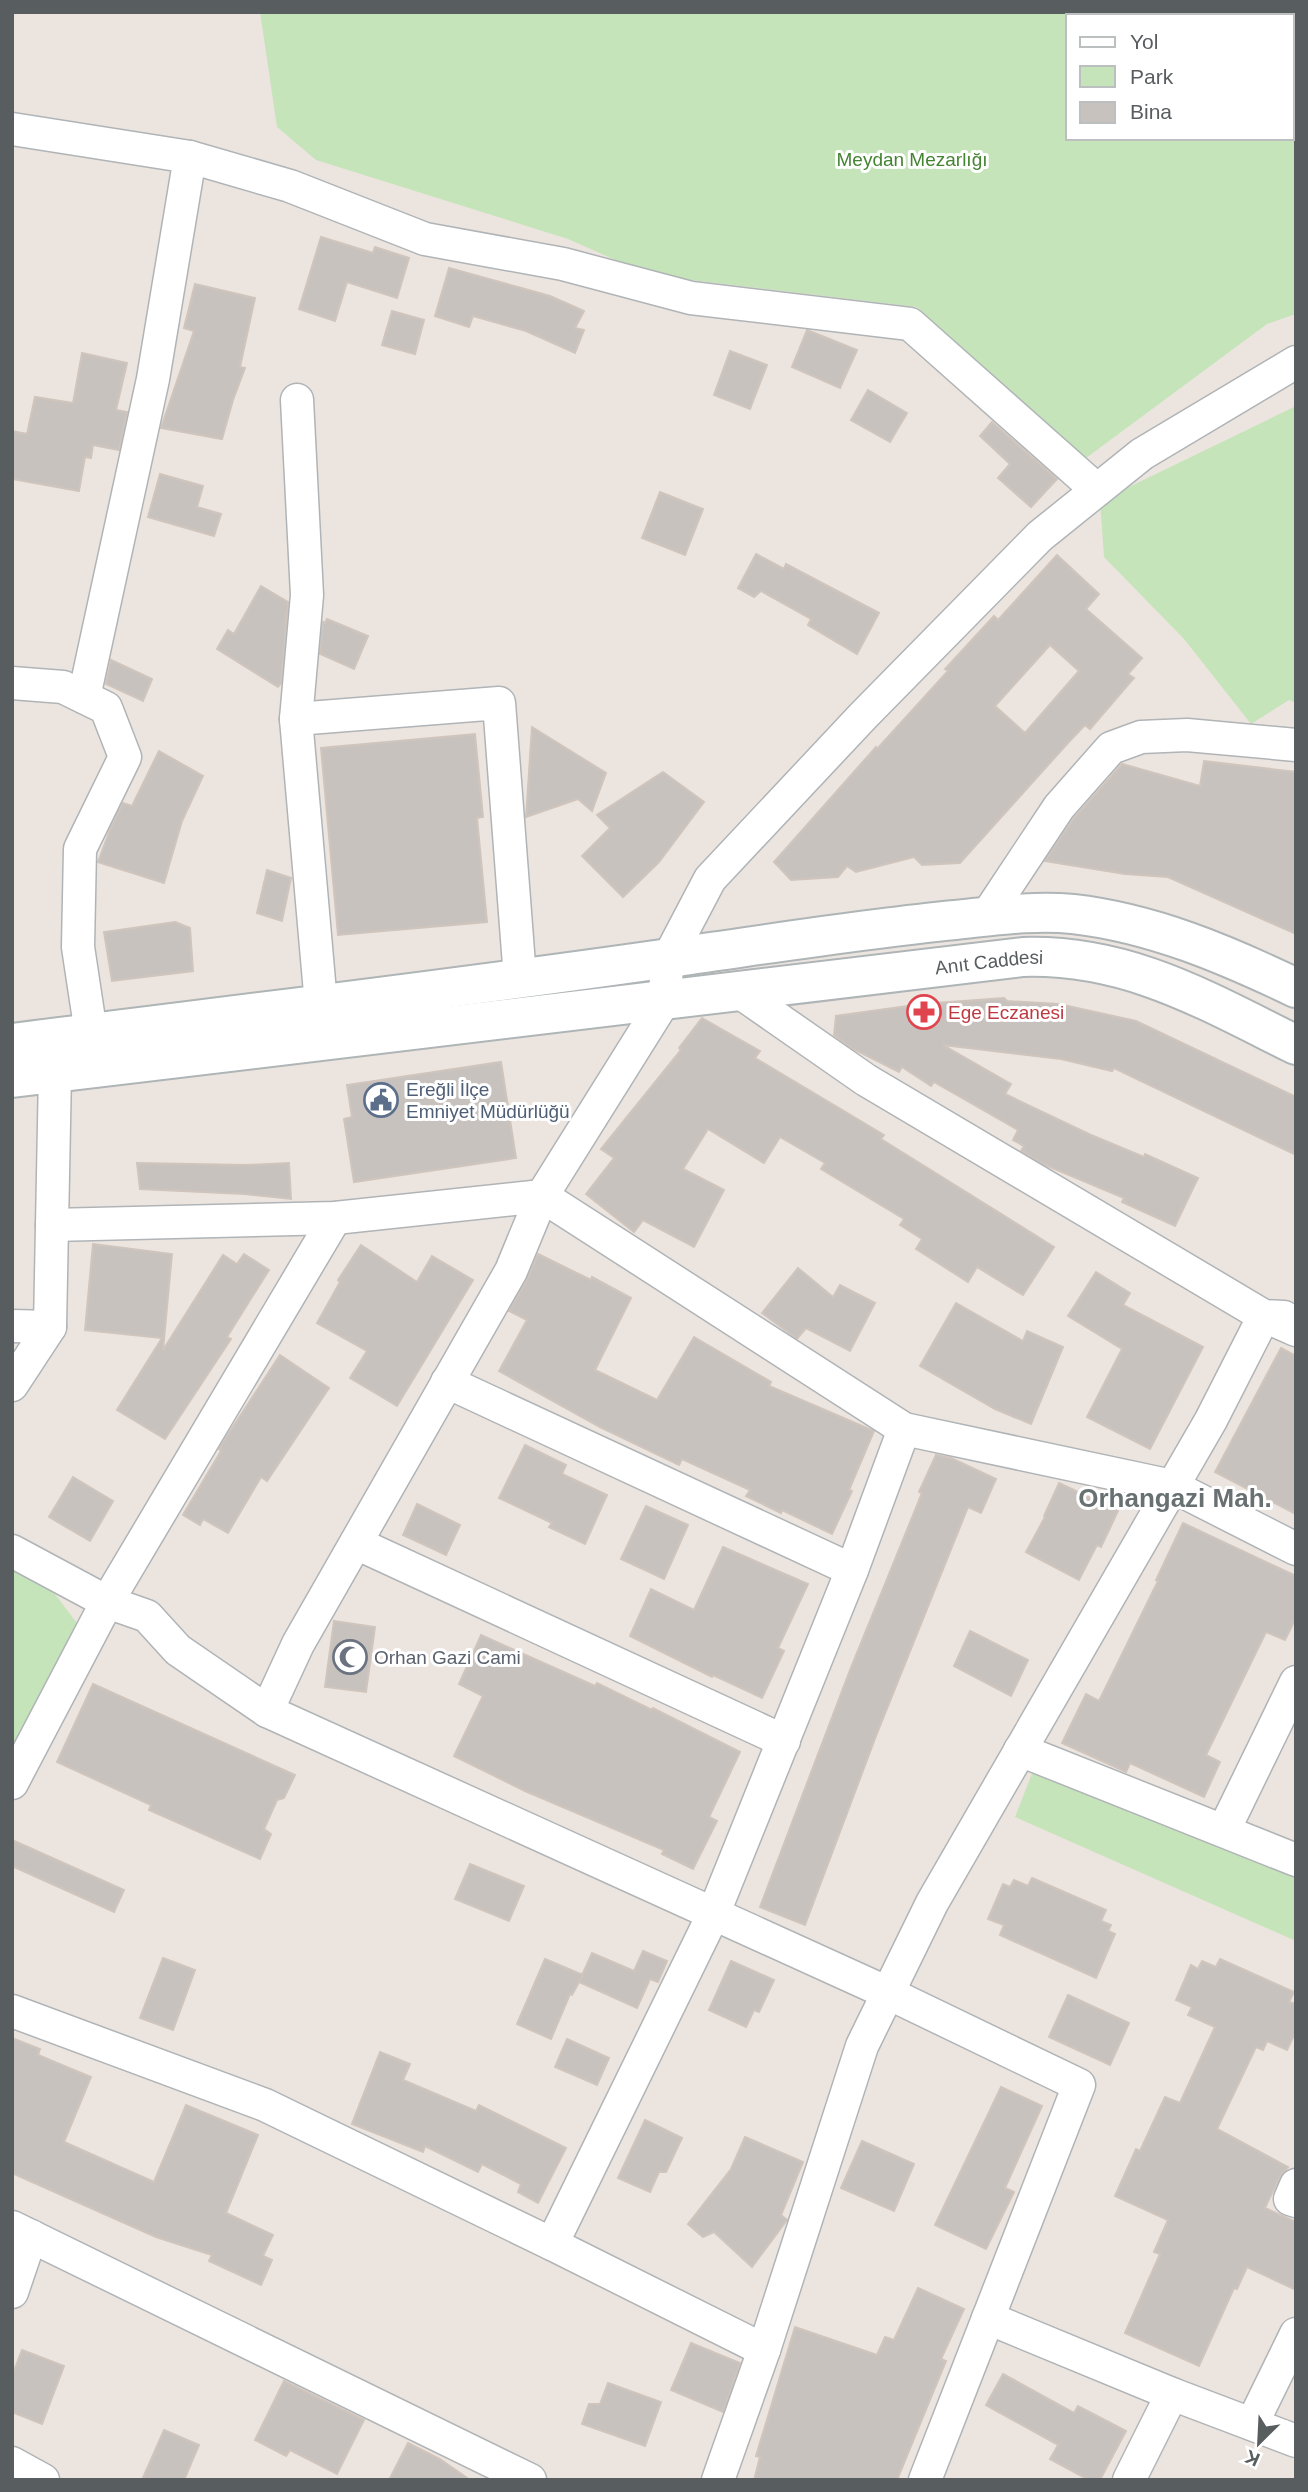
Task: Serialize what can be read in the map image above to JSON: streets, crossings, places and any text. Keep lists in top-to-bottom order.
{
  "streets": {
    "main road": ["Anıt Caddesi"]
  },
  "districts": ["Orhangazi Mah."],
  "parks": ["Meydan Mezarlığı"],
  "places": {
    "pharmacy": ["Ege Eczanesi"],
    "public building": ["Ereğli İlçe Emniyet Müdürlüğü"],
    "mosque": ["Orhan Gazi Cami"]
  },
  "legend": ["Yol", "Park", "Bina"],
  "north": "bottom left"
}
